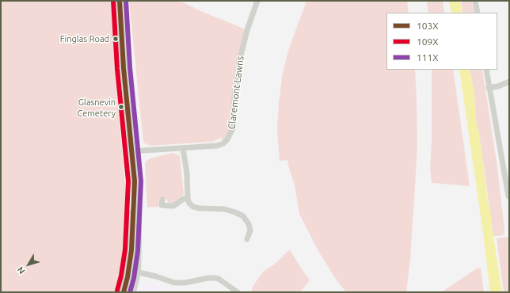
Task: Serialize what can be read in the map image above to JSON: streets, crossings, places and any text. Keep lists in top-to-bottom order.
{
  "streets": {
    "street": ["Claremont Lawns"]
  },
  "places": ["Finglas Road", "Glasnevin Cemetery"],
  "lines": ["transit line 103X", "transit line 109X", "transit line 111X"],
  "legend": ["103X", "109X", "111X"],
  "north": "bottom left"
}
